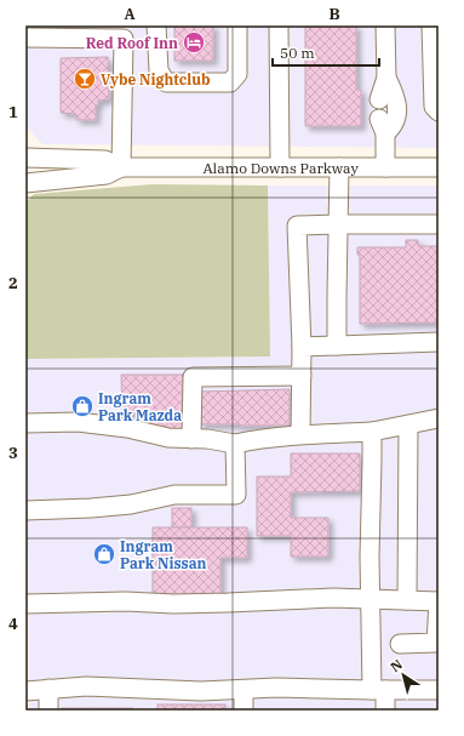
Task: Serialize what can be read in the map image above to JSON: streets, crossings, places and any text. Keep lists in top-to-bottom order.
{
  "streets": {
    "street": ["Alamo Downs Parkway"]
  },
  "places": {
    "hotel": ["Red Roof Inn"],
    "bar": ["Vybe Nightclub"],
    "shop": ["Ingram Park Mazda", "Ingram Park Nissan"]
  },
  "scale_bar": "50 m",
  "north": "top left",
  "grid": {
    "columns": ["A", "B"],
    "rows": [
      "1",
      "2",
      "3",
      "4"
    ]
  }
}
